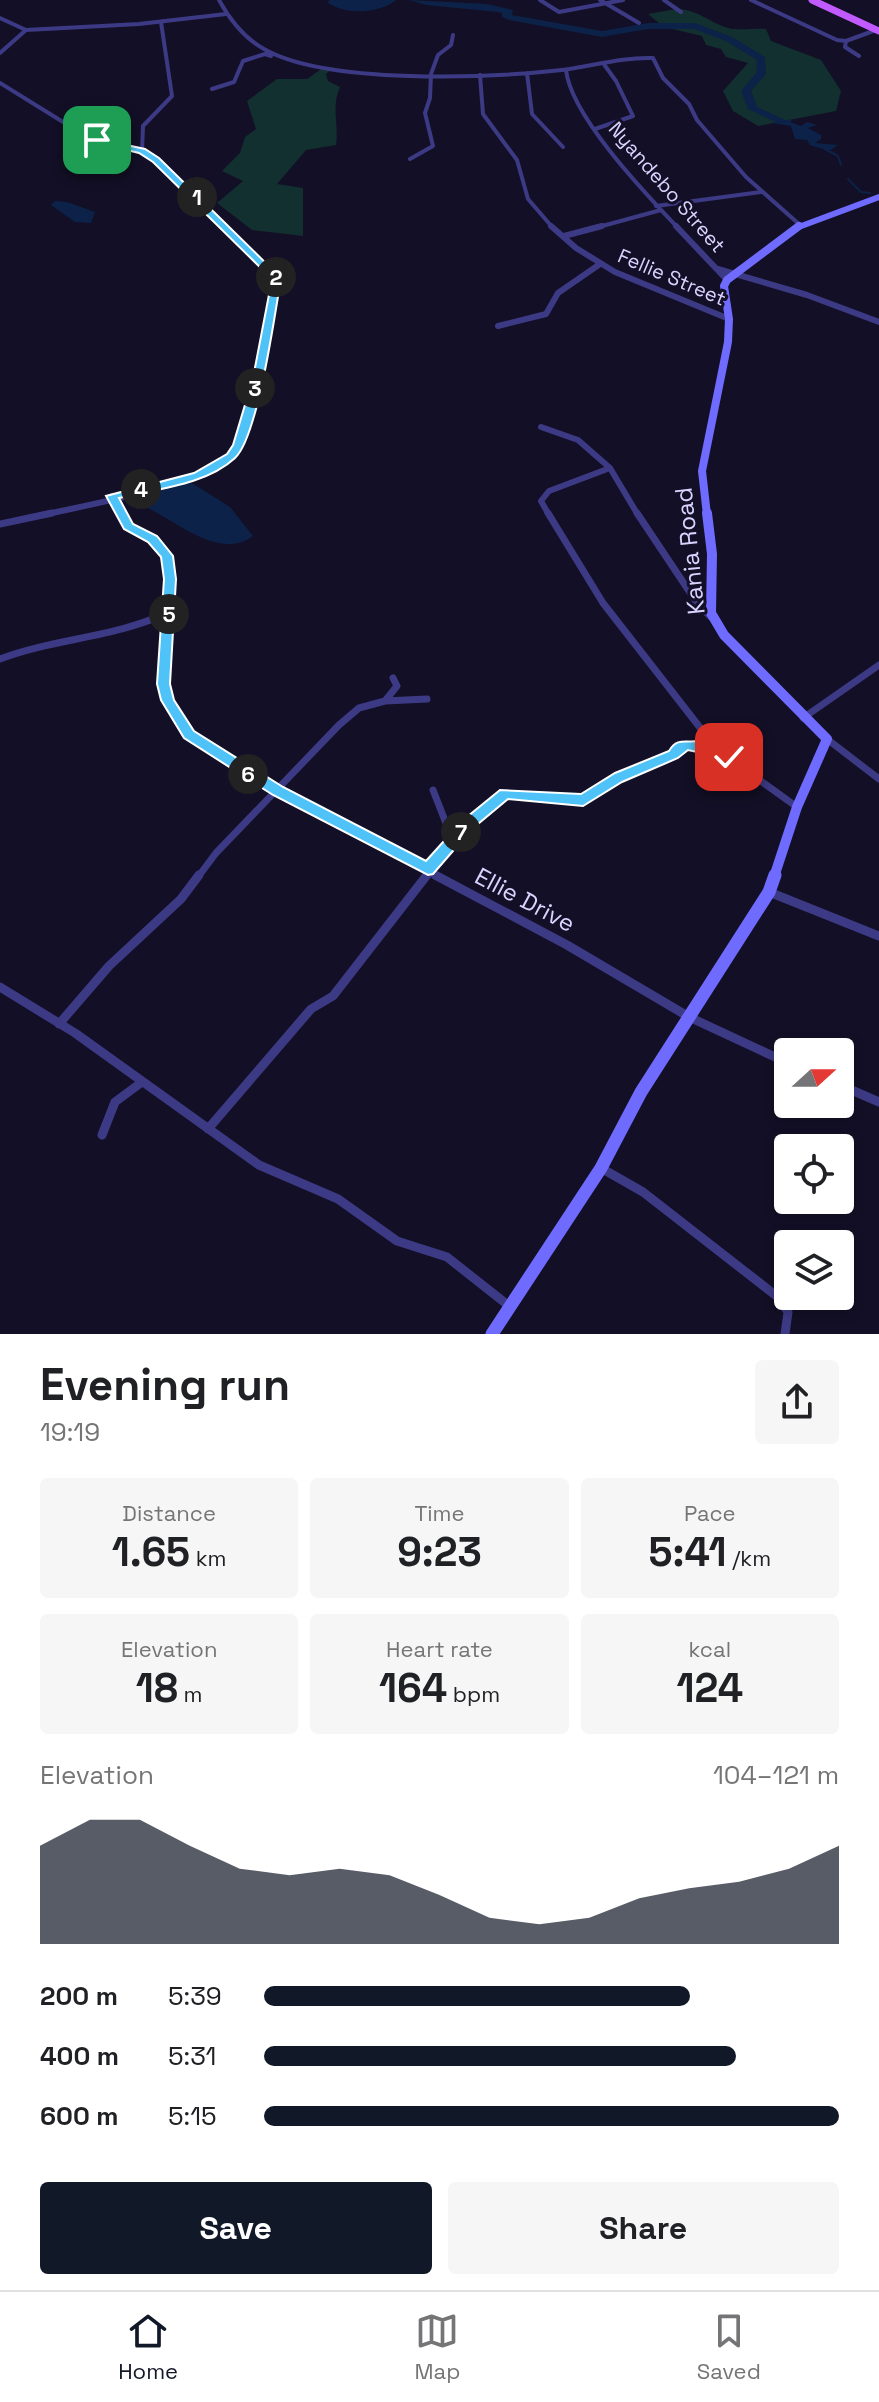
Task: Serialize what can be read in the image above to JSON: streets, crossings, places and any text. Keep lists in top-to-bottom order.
{
  "streets": {
    "main road": ["Kania Road"],
    "street": ["Nyandebo Street", "Fellie Street", "Ellie Drive"]
  },
  "crossings": [
    ["Nyandebo Street", "Kania Road"],
    ["Fellie Street", "Kania Road"]
  ],
  "north": "right",
  "page": {
    "pins": [
      "1",
      "2",
      "3",
      "4",
      "5",
      "6",
      "7"
    ],
    "heading": ["Evening run", "19:19"],
    "stats": [
      ["Distance", "1.65 km"],
      ["Time", "9:23"],
      ["Pace", "5:41 /km"],
      ["Elevation", "18 m"],
      ["Heart rate", "164 bpm"],
      ["kcal", "124"]
    ],
    "chart": ["Elevation", "104–121 m"],
    "list": [
      {
        "name": "200 m",
        "note": "5:39"
      },
      {
        "name": "400 m",
        "note": "5:31"
      },
      {
        "name": "600 m",
        "note": "5:15"
      }
    ],
    "buttons": ["Save", "Share"],
    "tabs": ["Home", "Map", "Saved"]
  }
}
